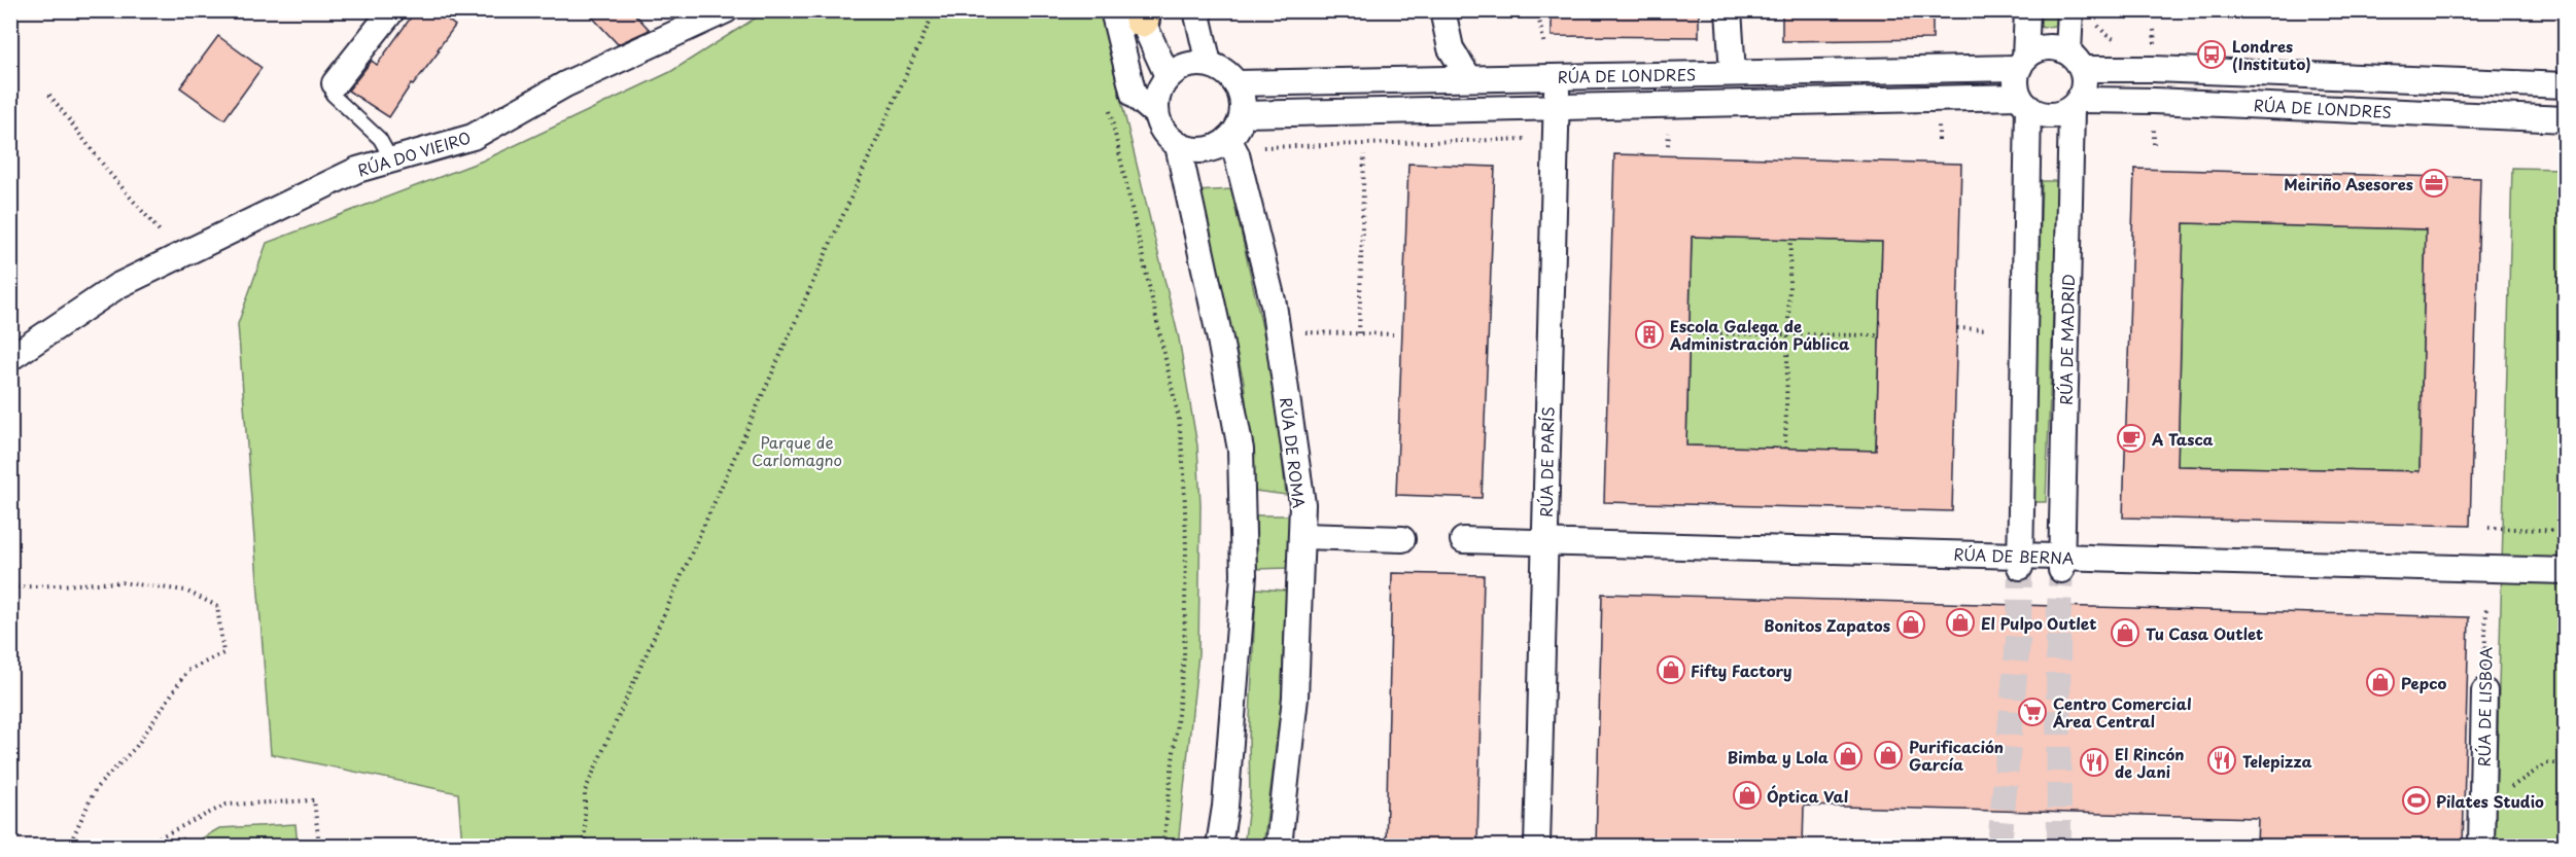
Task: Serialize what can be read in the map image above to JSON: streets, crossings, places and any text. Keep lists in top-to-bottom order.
{
  "streets": {
    "street": [
      "RÚA DE LONDRES",
      "RÚA DO VIEIRO",
      "RÚA DE MADRID",
      "RÚA DE ROMA",
      "RÚA DE PARÍS",
      "RÚA DE BERNA",
      "RÚA DE LISBOA"
    ]
  },
  "crossings": [
    ["RÚA DE LONDRES", "RÚA DE MADRID"],
    ["RÚA DE LONDRES", "RÚA DE ROMA"],
    ["RÚA DE LONDRES", "RÚA DE PARÍS"],
    ["RÚA DE MADRID", "RÚA DE BERNA"],
    ["RÚA DE PARÍS", "RÚA DE BERNA"]
  ],
  "parks": ["Parque de Carlomagno"],
  "places": {
    "bus stop": ["Londres (Instituto)"],
    "office": ["Meiriño Asesores"],
    "building": ["Escola Galega de Administración Pública"],
    "cafe": ["A Tasca"],
    "shop": [
      "El Pulpo Outlet",
      "Bonitos Zapatos",
      "Tu Casa Outlet",
      "Fifty Factory",
      "Pepco",
      "Purificación García",
      "Bimba y Lola",
      "Óptica Val"
    ],
    "supermarket": ["Centro Comercial Área Central"],
    "restaurant": ["Telepizza", "El Rincón de Jani"],
    "sports": ["Pilates Studio"]
  }
}
